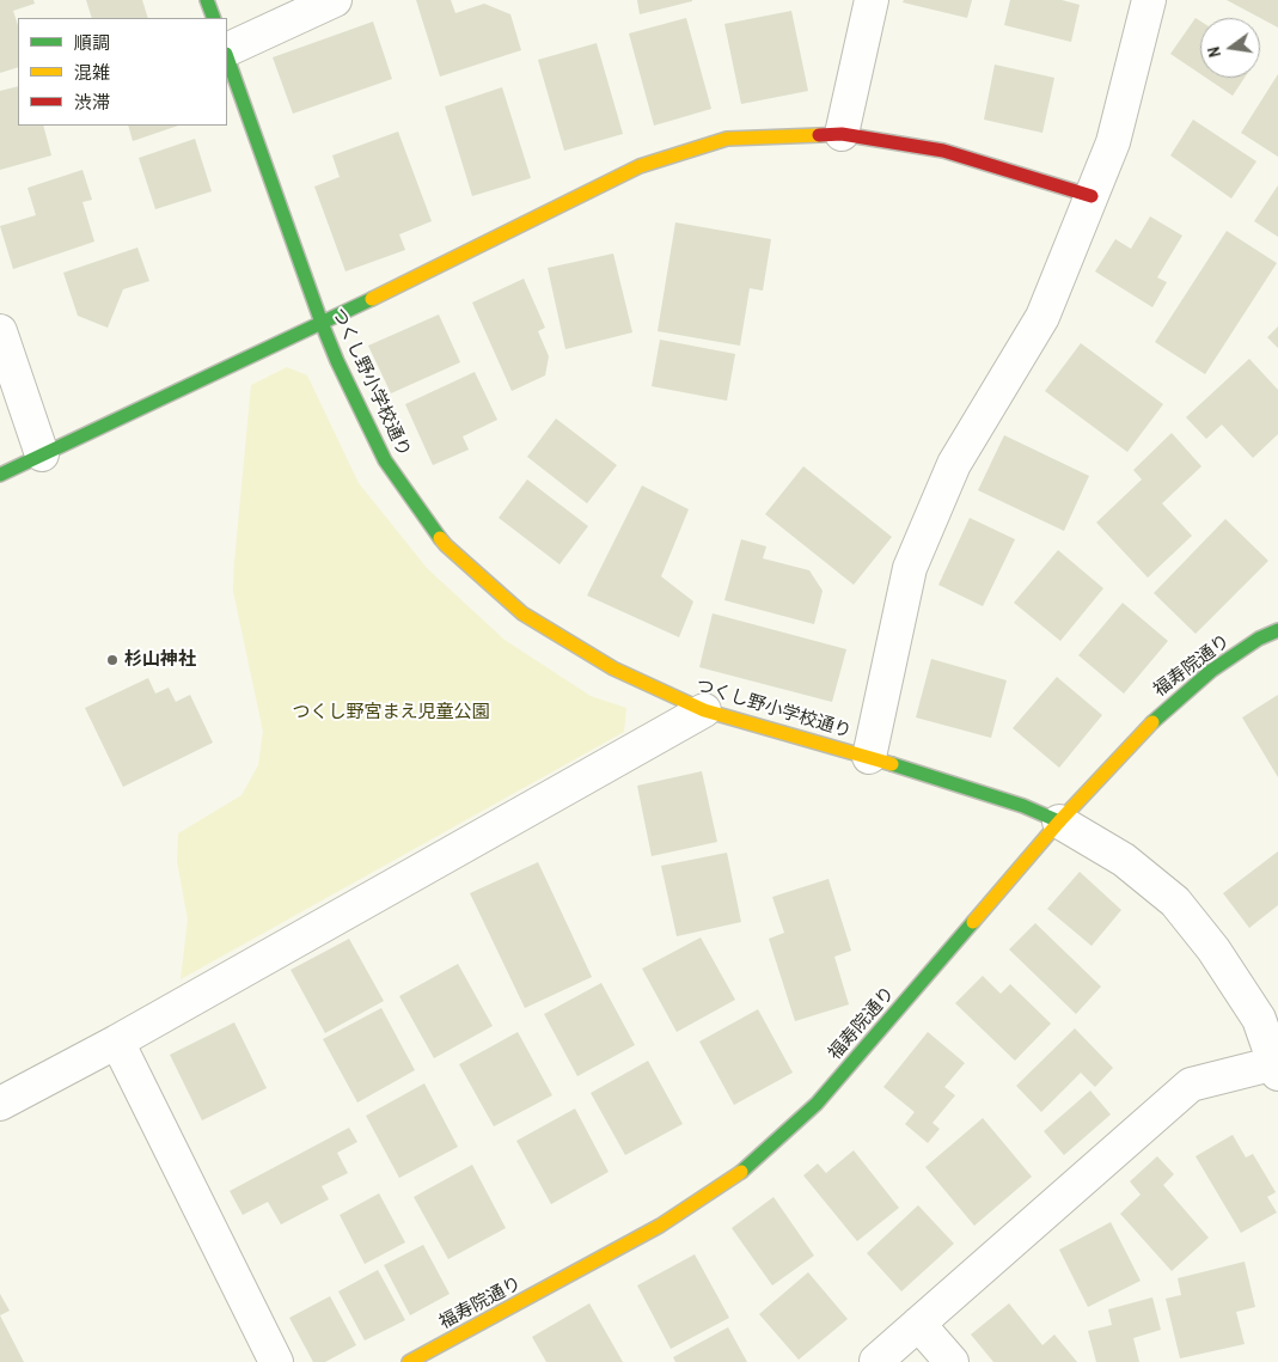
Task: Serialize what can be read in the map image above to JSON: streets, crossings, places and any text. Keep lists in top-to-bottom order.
{
  "streets": {
    "street": ["つくし野小学校通り", "福寿院通り"]
  },
  "crossings": [
    ["つくし野小学校通り", "福寿院通り"]
  ],
  "parks": ["つくし野宮まえ児童公園"],
  "places": ["杉山神社"],
  "legend": ["順調", "混雑", "渋滞"],
  "north": "left"
}
